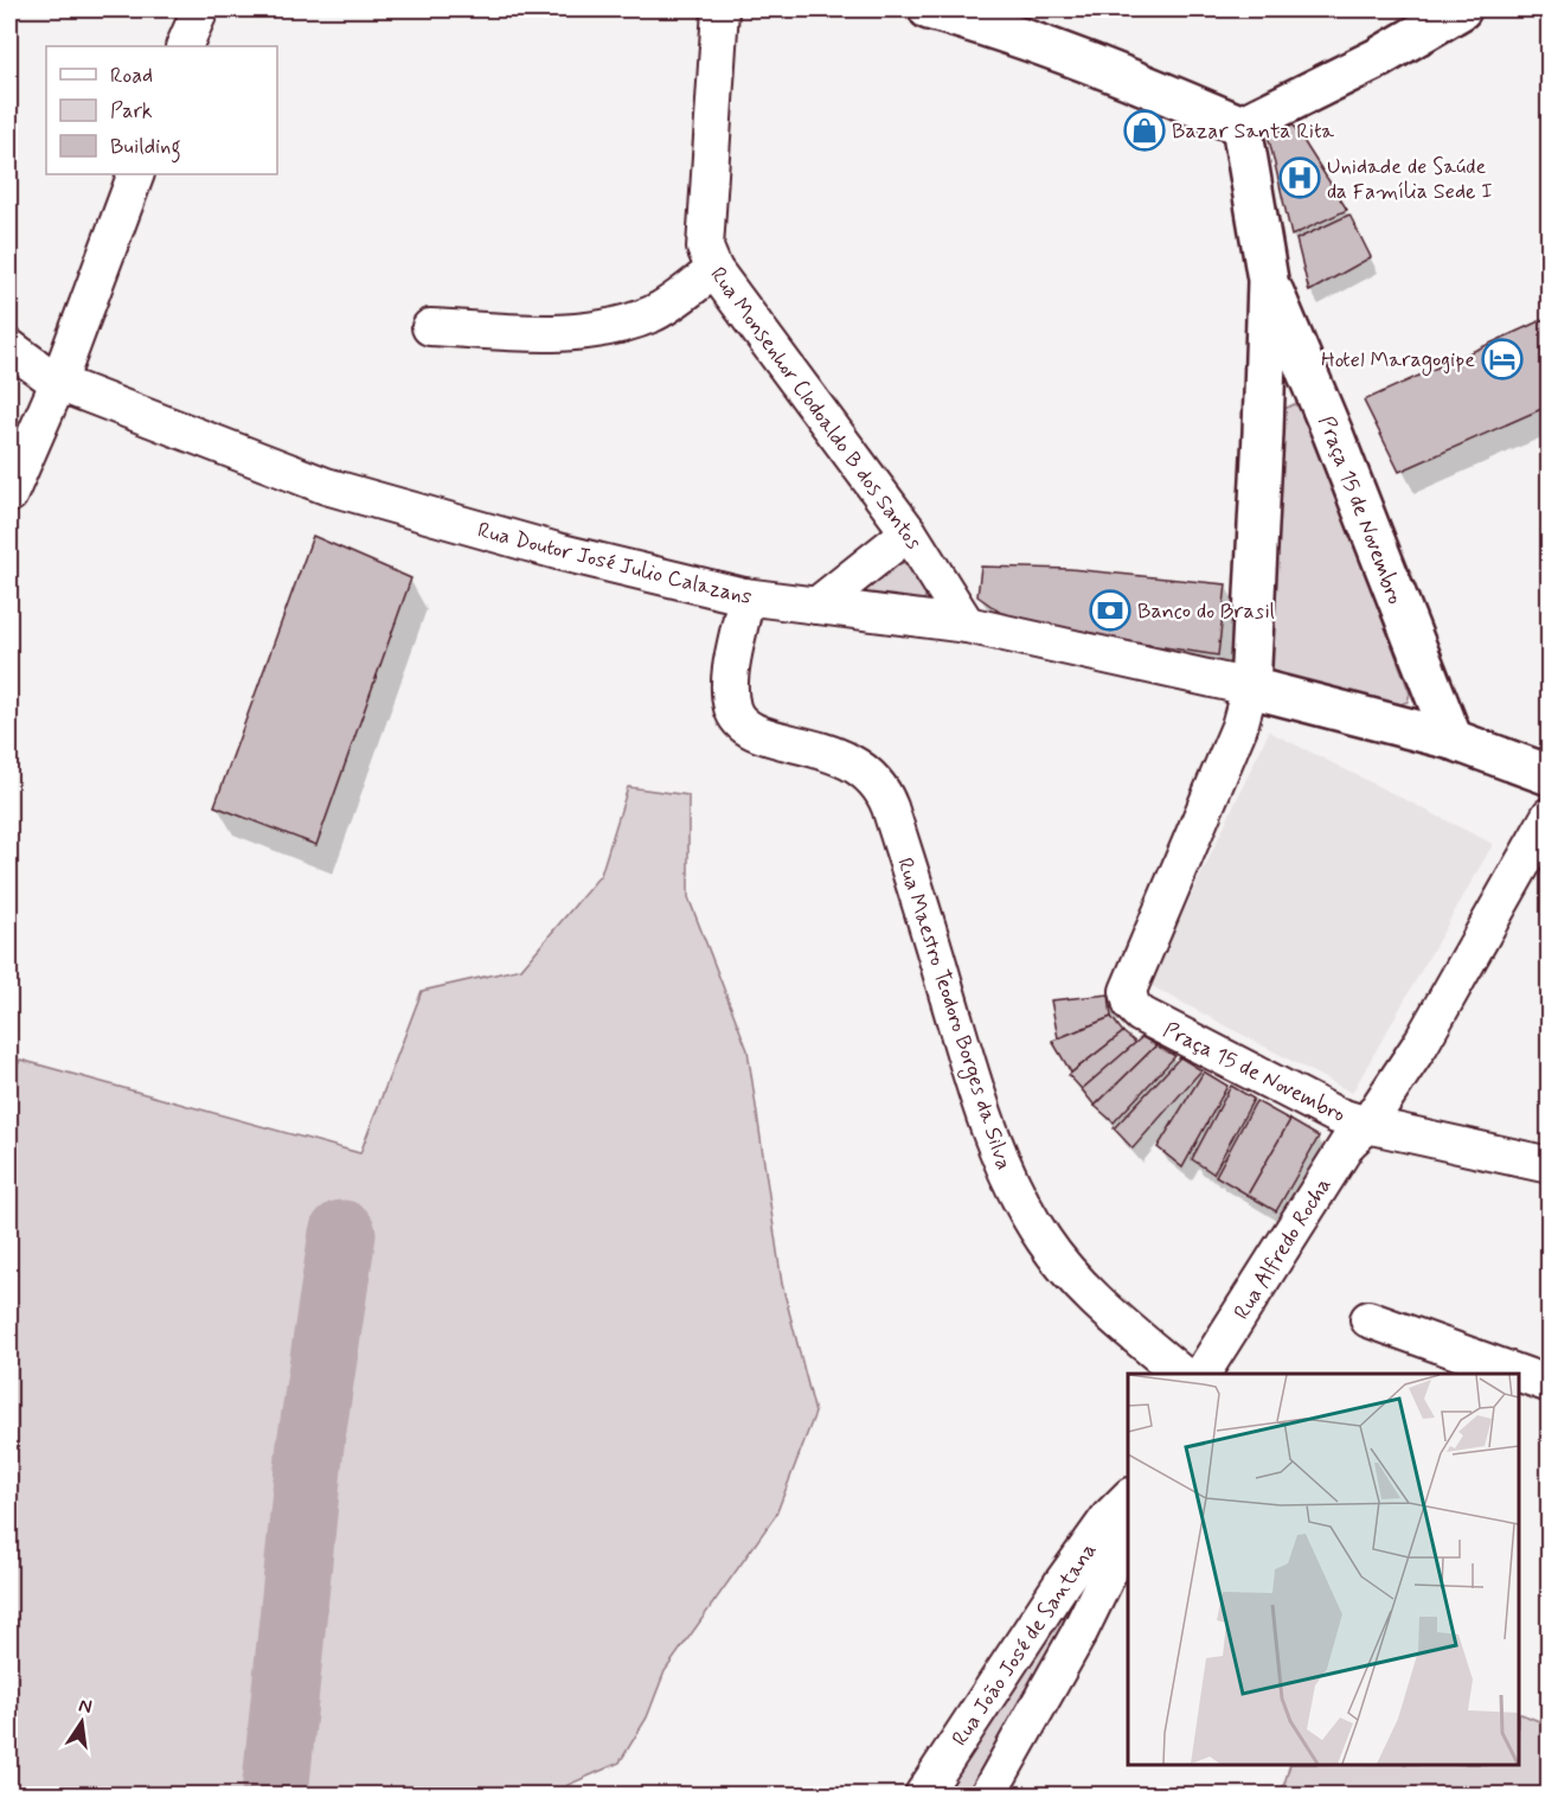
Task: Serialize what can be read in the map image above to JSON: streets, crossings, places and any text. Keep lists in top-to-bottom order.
{
  "streets": {
    "street": [
      "Rua Monsenhor Clodoaldo B dos Santos",
      "Praça 15 de Novembro",
      "Rua Doutor José Julio Calazans",
      "Rua Maestro Teodoro Borges da Silva",
      "Rua Alfredo Rocha",
      "Rua João José de Santana"
    ]
  },
  "crossings": [
    ["Rua Monsenhor Clodoaldo B dos Santos", "Rua Doutor José Julio Calazans"],
    ["Praça 15 de Novembro", "Rua Doutor José Julio Calazans"],
    ["Praça 15 de Novembro", "Rua Alfredo Rocha"],
    ["Rua Doutor José Julio Calazans", "Rua Maestro Teodoro Borges da Silva"]
  ],
  "places": {
    "shop": ["Bazar Santa Rita"],
    "hospital": ["Unidade de Saúde da Família Sede I"],
    "hotel": ["Hotel Maragogipe"],
    "bank": ["Banco do Brasil"]
  },
  "legend": ["Road", "Park", "Building"],
  "north": "top"
}
